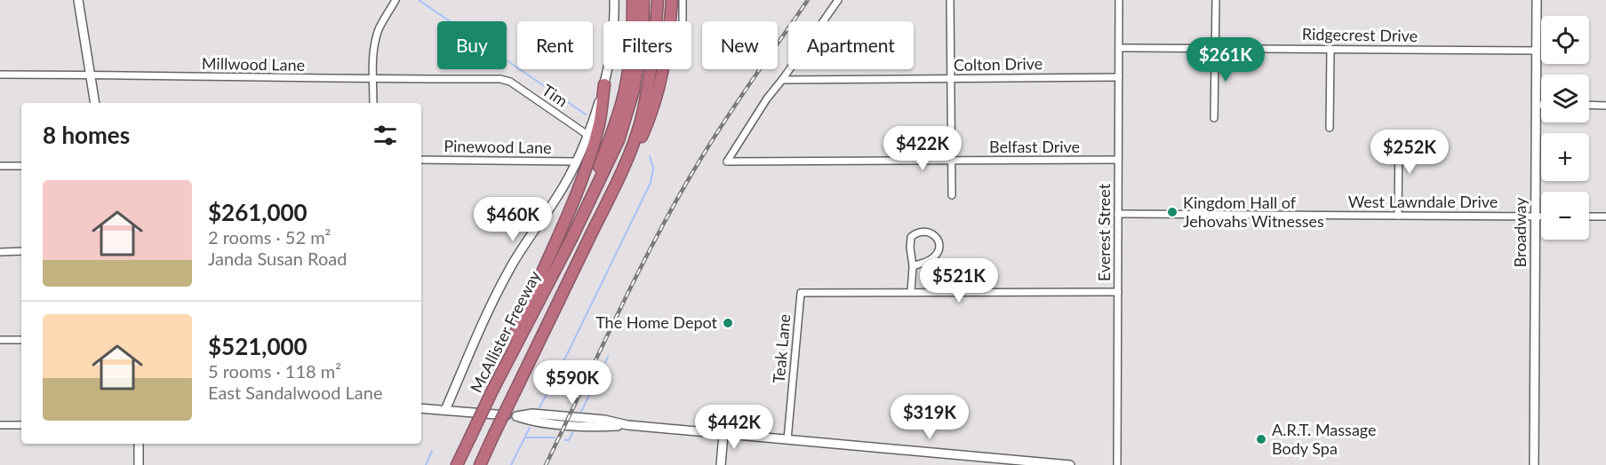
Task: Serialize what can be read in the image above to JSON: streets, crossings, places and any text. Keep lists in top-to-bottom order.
{
  "streets": {
    "highway": ["McAllister Freeway"],
    "main road": ["Broadway"],
    "street": [
      "Ridgecrest Drive",
      "Millwood Lane",
      "Colton Drive",
      "Tim",
      "Pinewood Lane",
      "Belfast Drive",
      "West Lawndale Drive",
      "Everest Street",
      "Teak Lane"
    ]
  },
  "crossings": [
    ["Ridgecrest Drive", "Everest Street"],
    ["Ridgecrest Drive", "Broadway"],
    ["Millwood Lane", "Tim"],
    ["Colton Drive", "Belfast Drive"],
    ["Colton Drive", "Everest Street"],
    ["Belfast Drive", "Everest Street"],
    ["West Lawndale Drive", "Everest Street"],
    ["West Lawndale Drive", "Broadway"]
  ],
  "places": ["Kingdom Hall of Jehovahs Witnesses", "The Home Depot", "A.R.T. Massage Body Spa"],
  "page": {
    "map_buttons": ["+", "−"],
    "chip": [
      "Buy",
      "Rent",
      "Filters",
      "New",
      "Apartment"
    ],
    "price": [
      "$261K",
      "$422K",
      "$252K",
      "$460K",
      "$521K",
      "$590K",
      "$319K",
      "$442K"
    ],
    "heading": "8 homes",
    "list": [
      {
        "name": "$261,000",
        "note": "2 rooms · 52 m² · Janda Susan Road"
      },
      {
        "name": "$521,000",
        "note": "5 rooms · 118 m² · East Sandalwood Lane"
      }
    ]
  }
}
